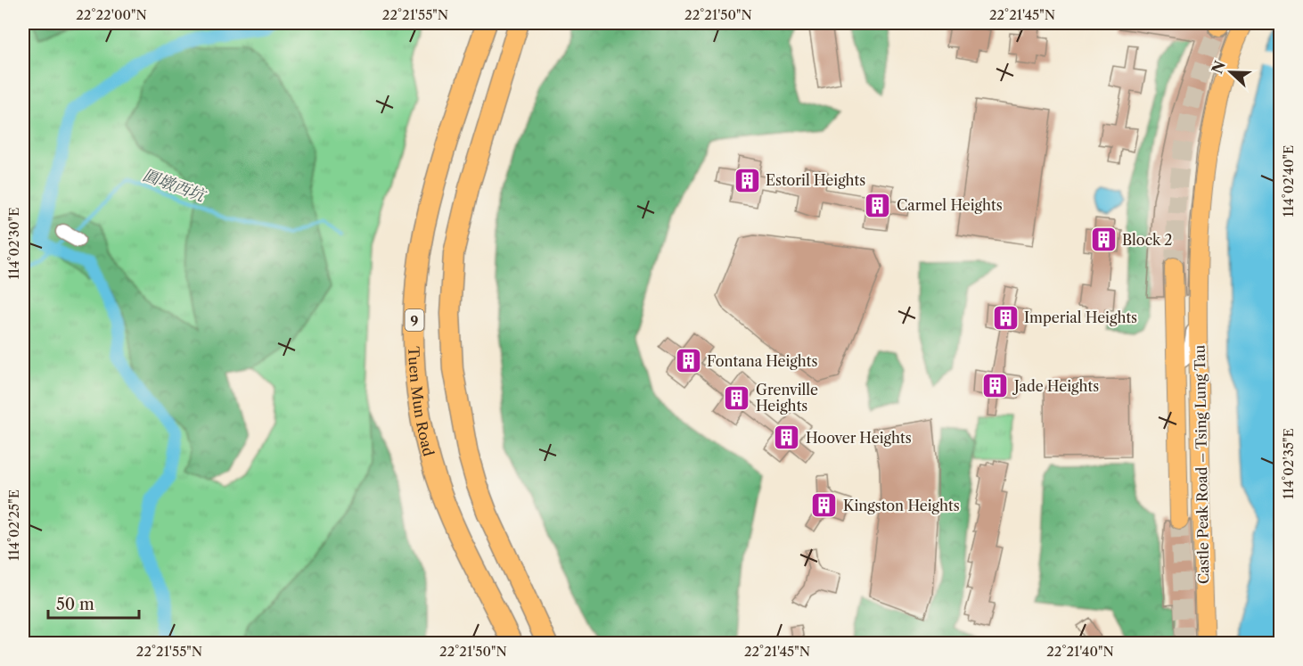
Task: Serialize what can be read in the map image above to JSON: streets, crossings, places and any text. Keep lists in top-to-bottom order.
{
  "streets": {
    "highway": ["9", "Tuen Mun Road"],
    "main road": ["Castle Peak Road – Tsing Lung Tau"]
  },
  "water": ["圓墩西坑"],
  "places": {
    "building": [
      "Estoril Heights",
      "Carmel Heights",
      "Block 2",
      "Imperial Heights",
      "Fontana Heights",
      "Jade Heights",
      "Grenville Heights",
      "Hoover Heights",
      "Kingston Heights"
    ]
  },
  "scale_bar": "50 m",
  "north": "left",
  "coordinates": [
    "22°22'00\"N",
    "22°21'55\"N",
    "22°21'50\"N",
    "22°21'45\"N",
    "114°02'40\"E",
    "114°02'30\"E",
    "114°02'35\"E",
    "114°02'25\"E",
    "22°21'40\"N"
  ]
}
